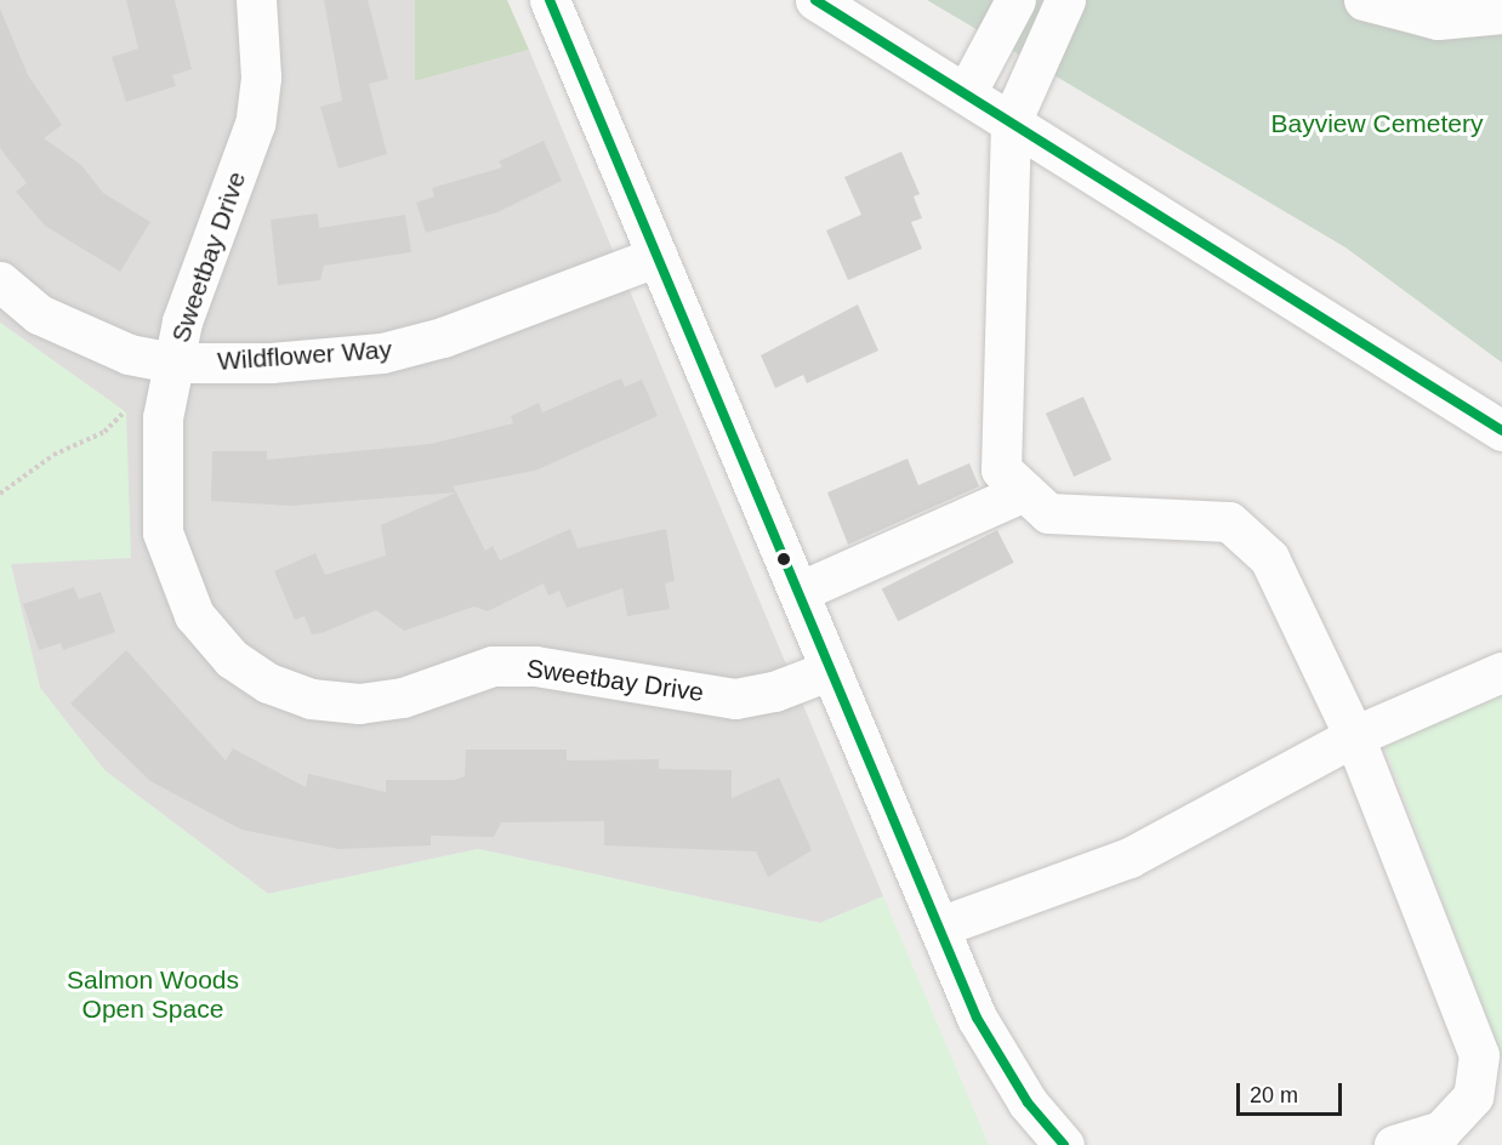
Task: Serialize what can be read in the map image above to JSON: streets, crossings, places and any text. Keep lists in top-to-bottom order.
{
  "streets": {
    "street": ["Sweetbay Drive", "Wildflower Way"]
  },
  "crossings": [
    ["Sweetbay Drive", "Wildflower Way"]
  ],
  "parks": ["Bayview Cemetery", "Salmon Woods Open Space"],
  "scale_bar": "20 m"
}
